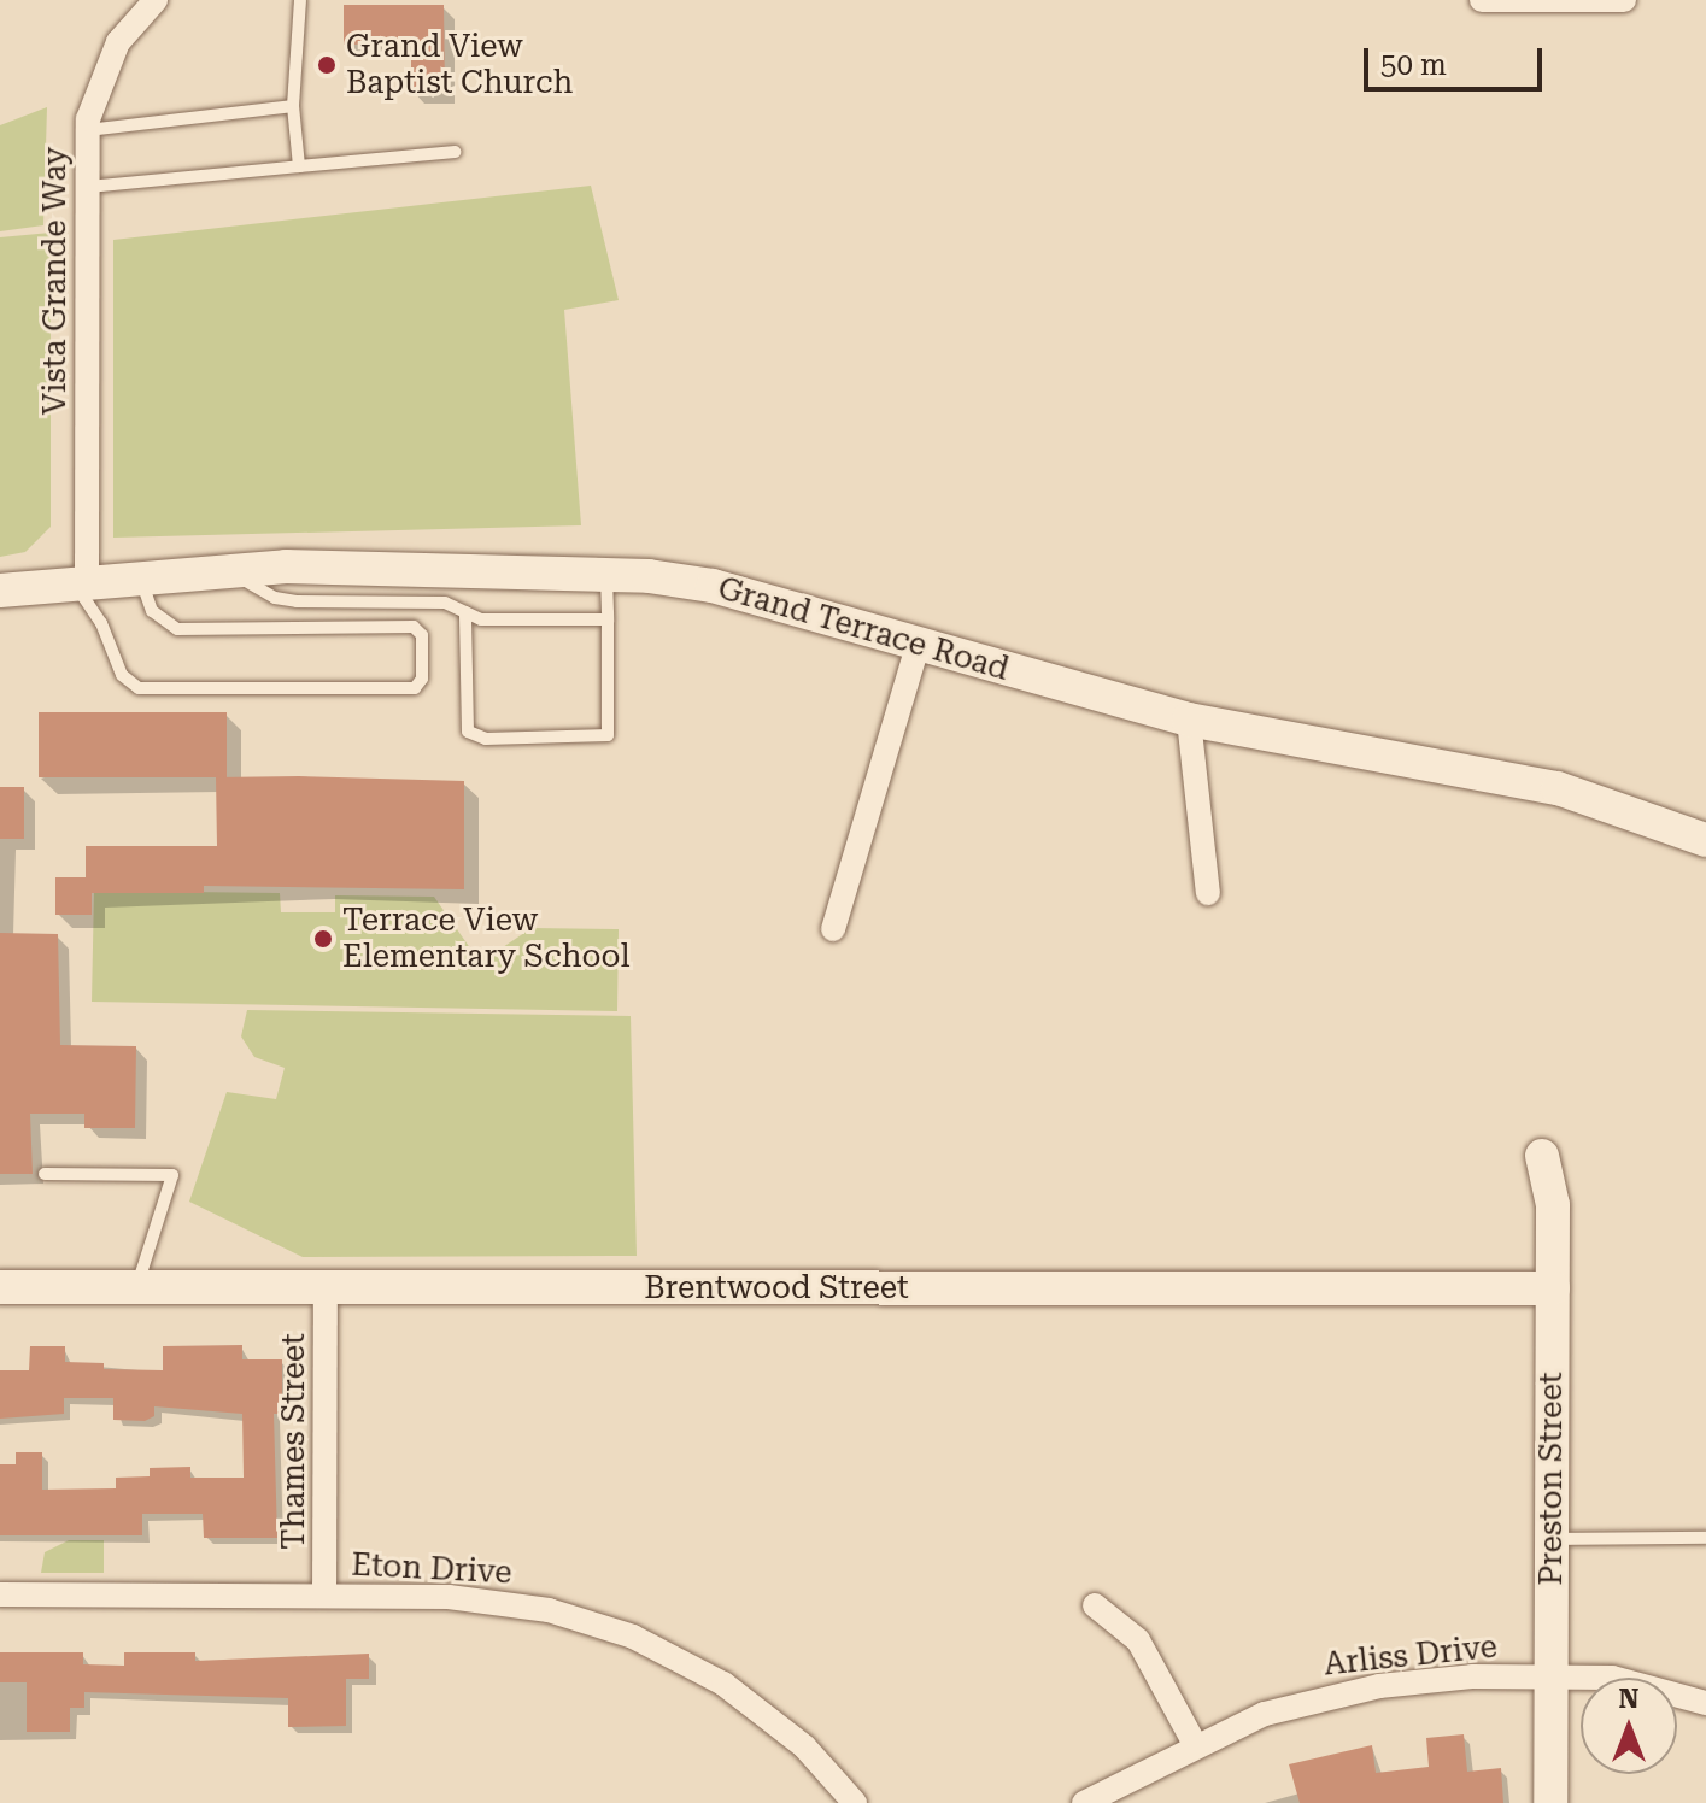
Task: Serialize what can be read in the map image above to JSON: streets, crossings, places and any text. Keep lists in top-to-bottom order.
{
  "streets": {
    "street": [
      "Vista Grande Way",
      "Grand Terrace Road",
      "Brentwood Street",
      "Thames Street",
      "Preston Street",
      "Eton Drive",
      "Arliss Drive"
    ]
  },
  "crossings": [
    ["Vista Grande Way", "Grand Terrace Road"],
    ["Brentwood Street", "Thames Street"],
    ["Brentwood Street", "Preston Street"],
    ["Thames Street", "Eton Drive"],
    ["Preston Street", "Arliss Drive"]
  ],
  "places": ["Grand View Baptist Church", "Terrace View Elementary School"],
  "scale_bar": "50 m",
  "north": "top"
}
